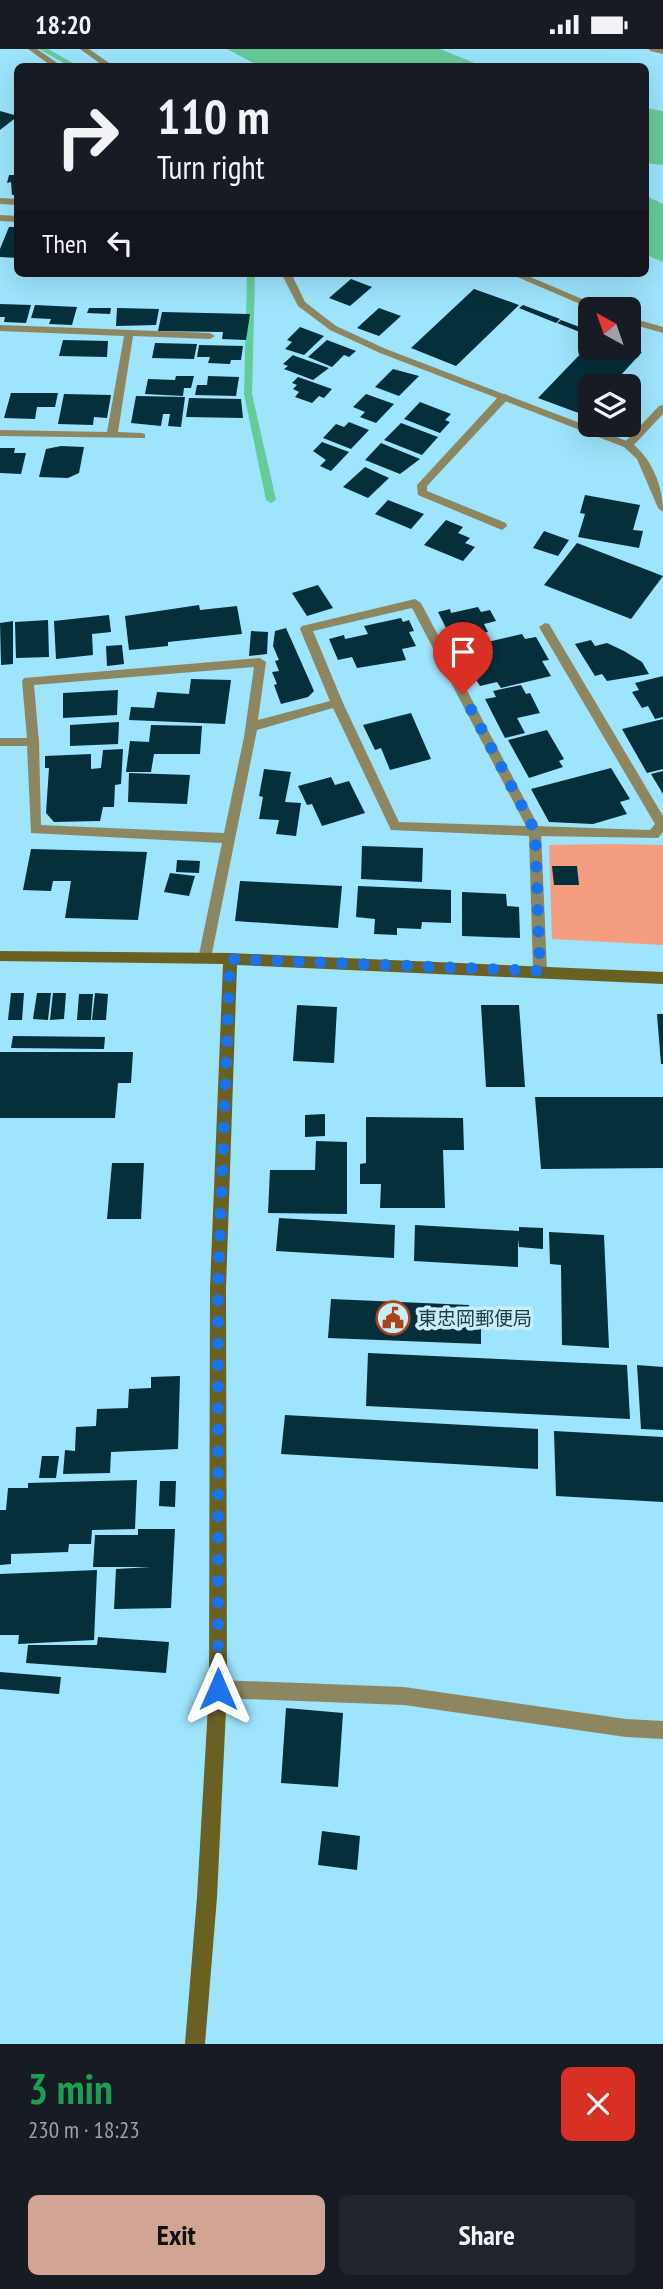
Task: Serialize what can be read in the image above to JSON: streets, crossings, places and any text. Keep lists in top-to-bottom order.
{
  "places": {
    "public building": ["東忠岡郵便局"]
  },
  "north": "top left",
  "page": {
    "status": "18:20",
    "turn": ["110 m", "Turn right"],
    "then": "Then",
    "heading": ["3 min", "230 m · 18:23"],
    "buttons": ["Exit", "Share"]
  }
}
